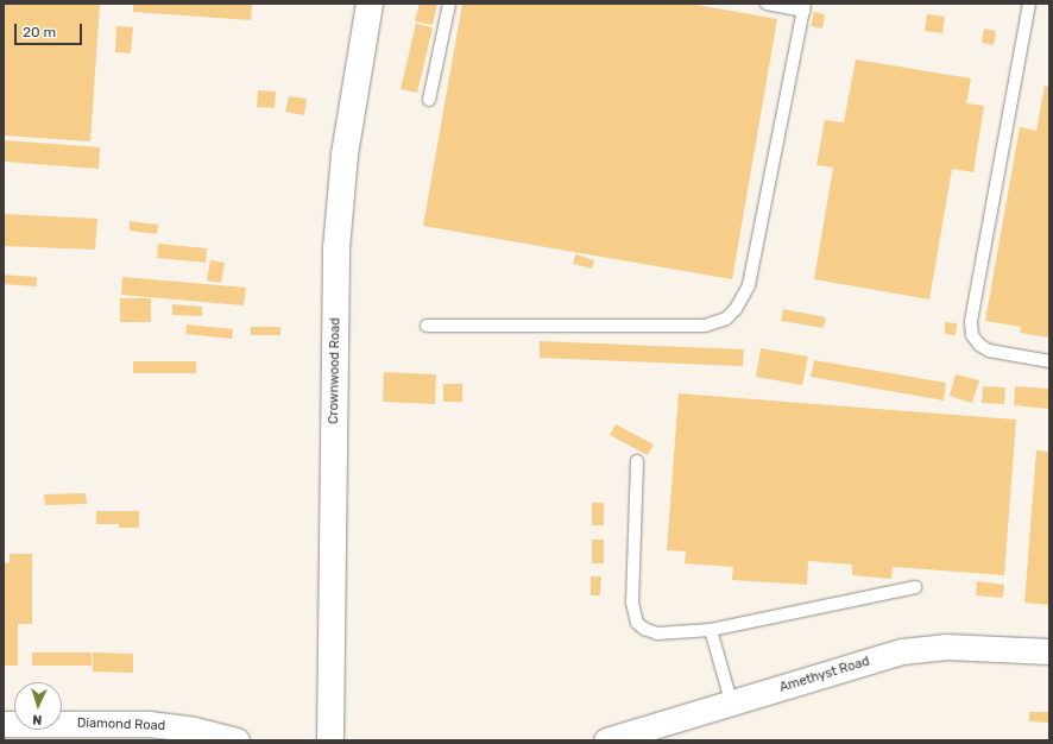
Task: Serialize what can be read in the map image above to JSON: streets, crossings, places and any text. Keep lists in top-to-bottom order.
{
  "streets": {
    "main road": ["Crownwood Road"],
    "street": ["Amethyst Road", "Diamond Road"]
  },
  "scale_bar": "20 m",
  "north": "bottom"
}
